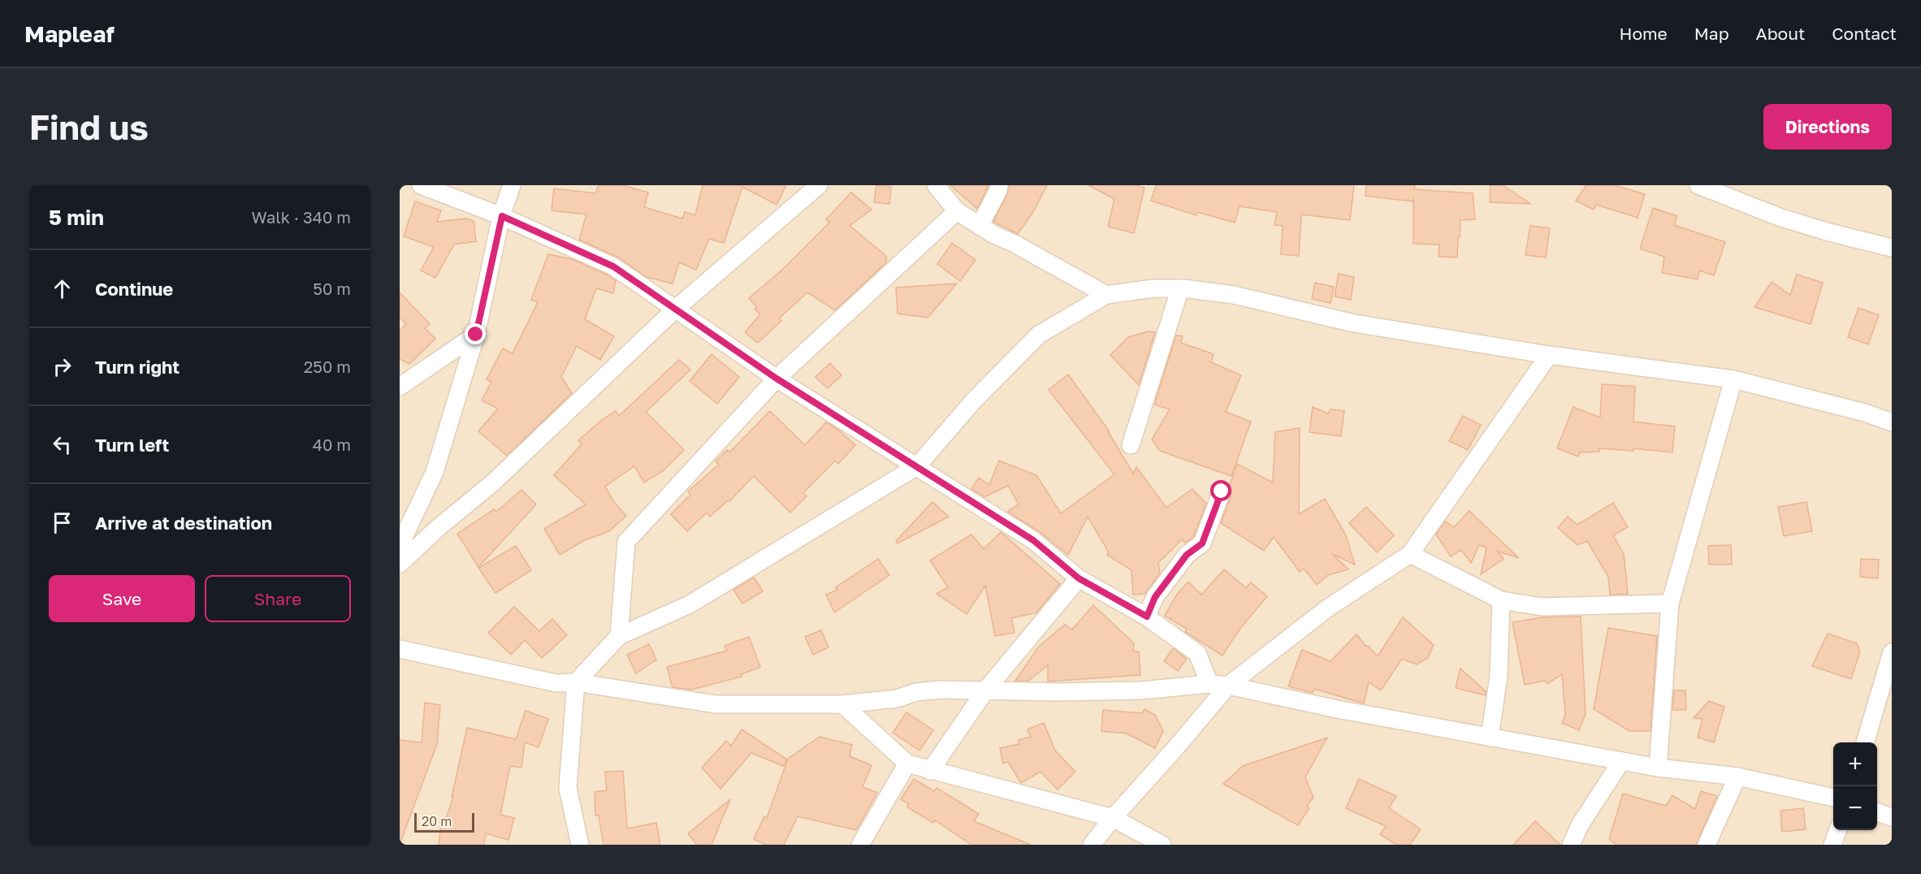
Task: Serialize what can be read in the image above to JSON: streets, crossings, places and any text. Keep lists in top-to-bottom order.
{
  "scale_bar": "20 m",
  "page": {
    "header": "Mapleaf",
    "nav": [
      "Home",
      "Map",
      "About",
      "Contact"
    ],
    "buttons": [
      "Directions",
      ["Save", "Share"]
    ],
    "title": "Find us",
    "heading": ["5 min", "Walk · 340 m"],
    "list": [
      ["Continue", "50 m"],
      ["Turn right", "250 m"],
      ["Turn left", "40 m"],
      "Arrive at destination"
    ],
    "map_buttons": ["+", "−"],
    "scale": "20 m"
  }
}
